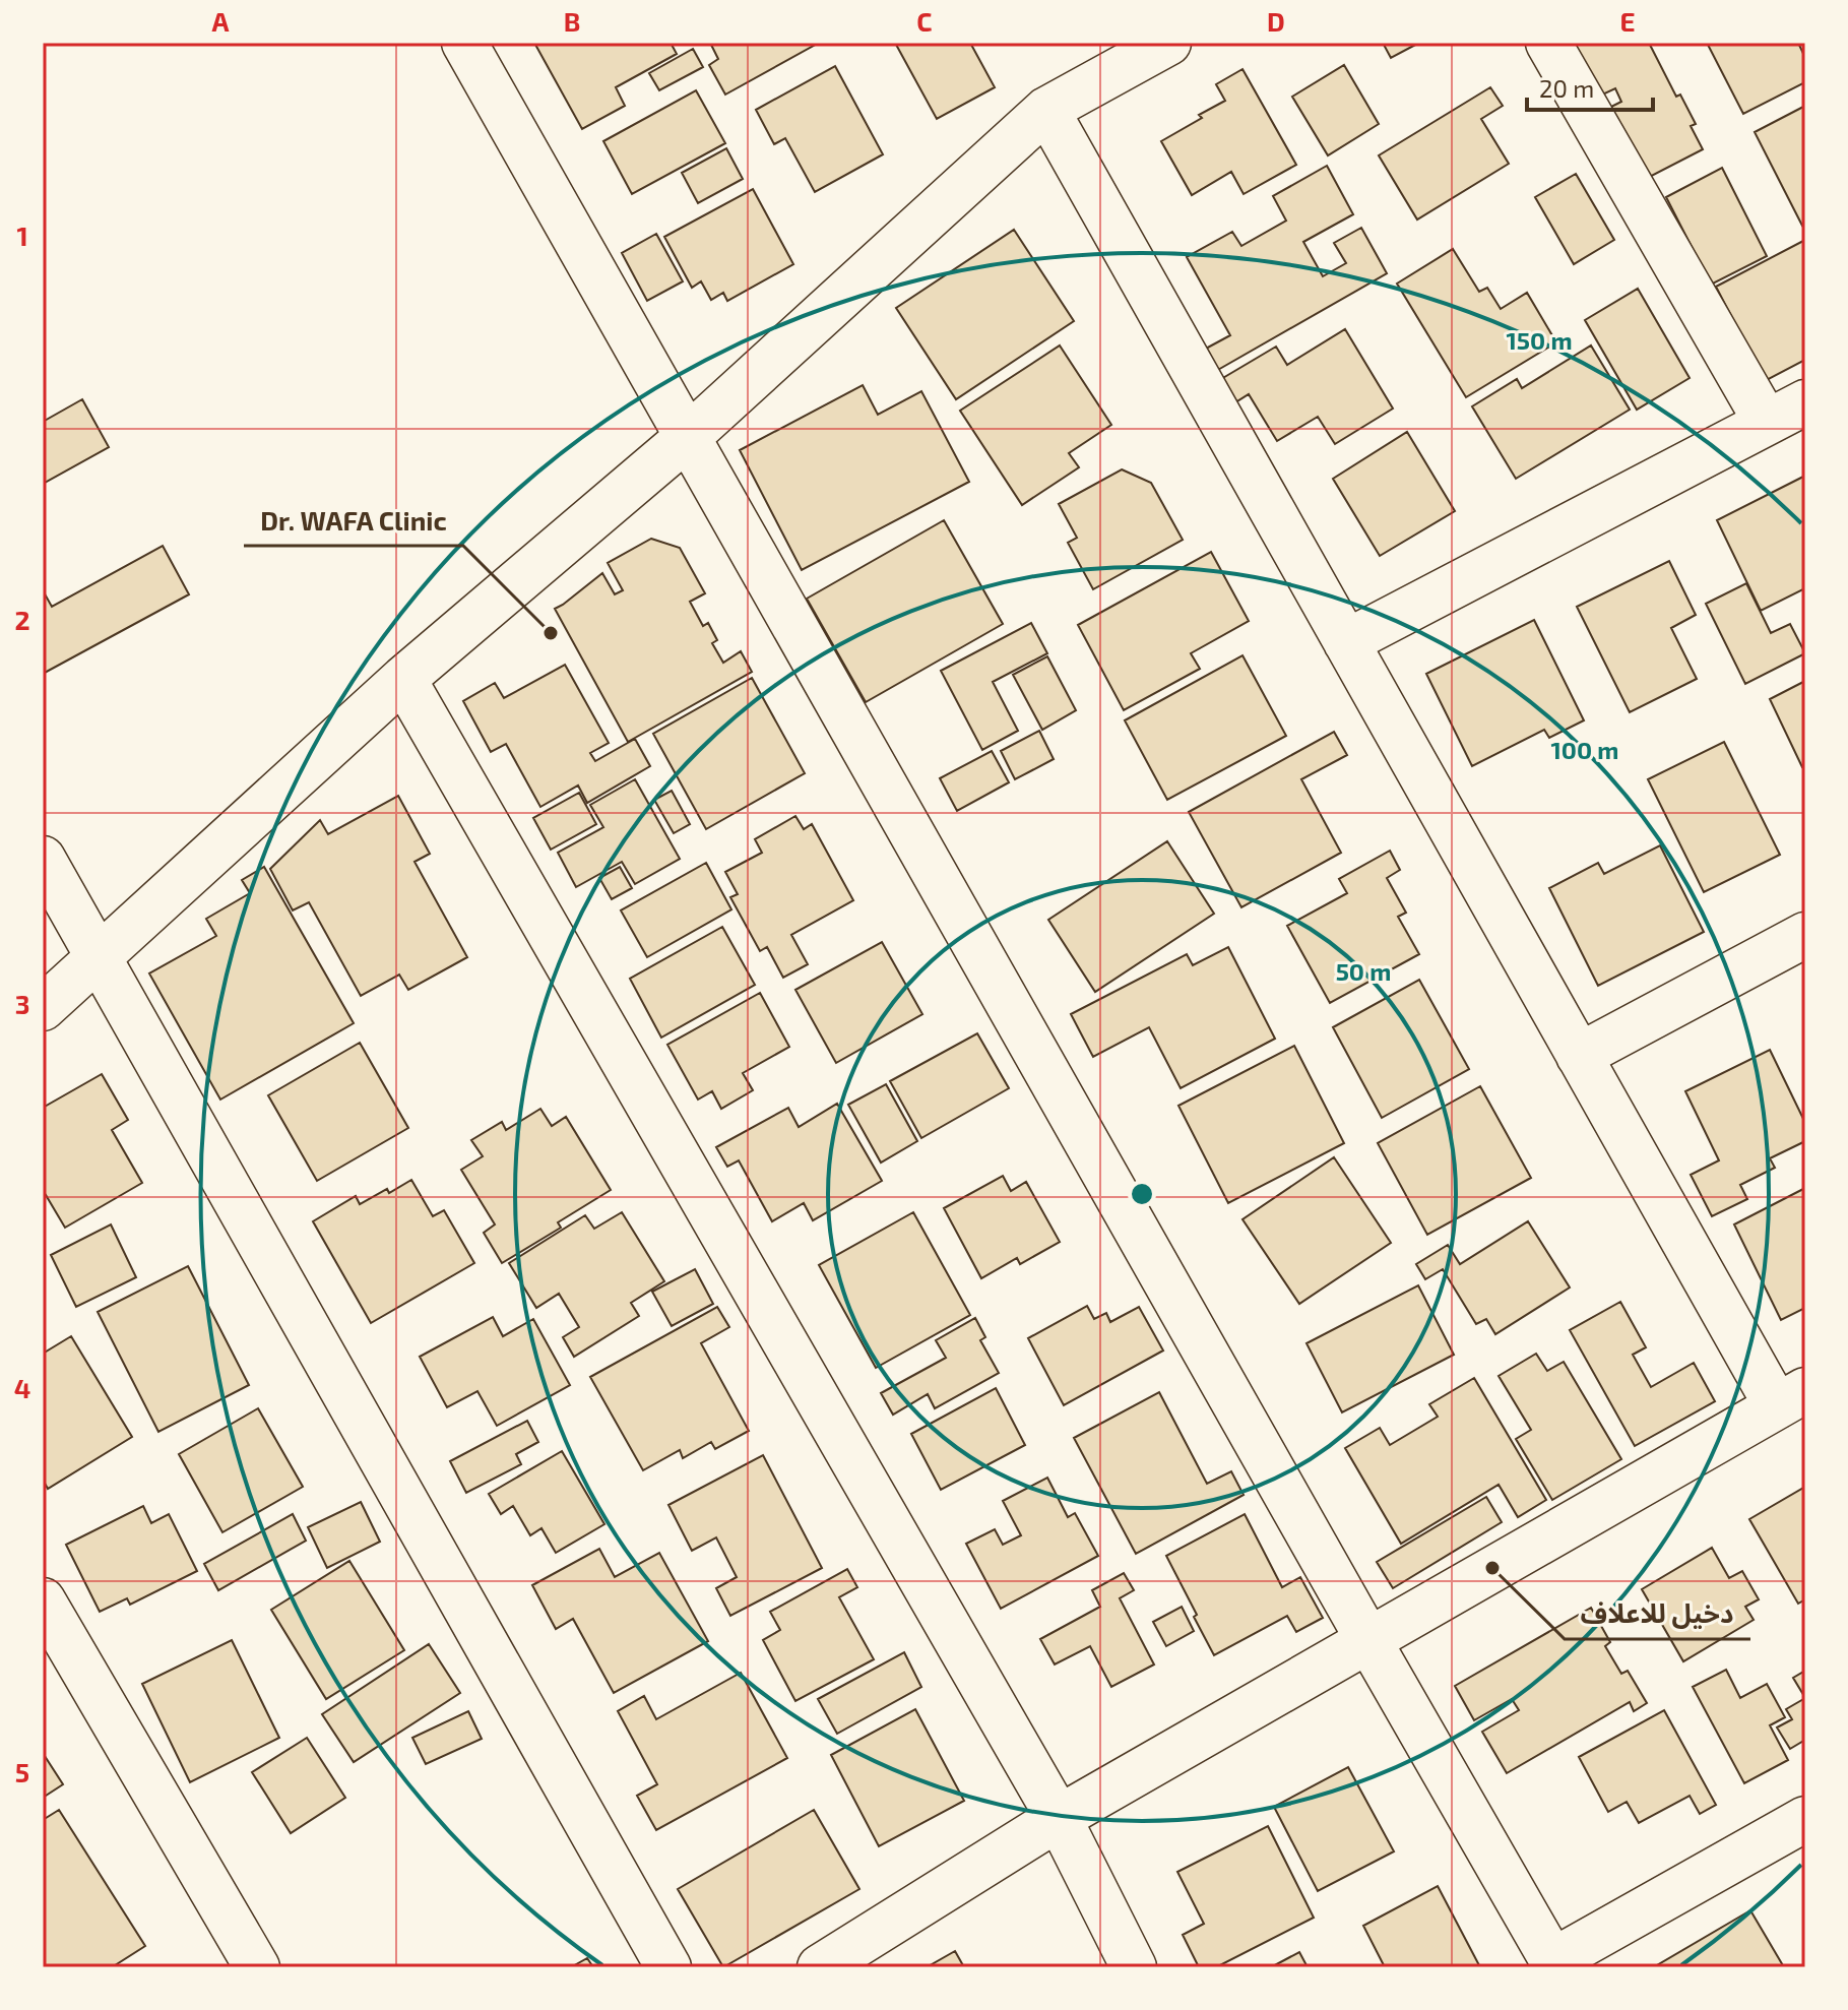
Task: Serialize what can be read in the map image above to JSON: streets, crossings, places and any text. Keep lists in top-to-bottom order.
{
  "places": ["Dr. WAFA Clinic", "دخيل للاعلاف"],
  "scale_bar": "20 m",
  "grid": {
    "columns": [
      "A",
      "B",
      "C",
      "D",
      "E"
    ],
    "rows": [
      "1",
      "2",
      "3",
      "4",
      "5"
    ]
  },
  "rings": ["150 m", "100 m", "50 m"]
}
